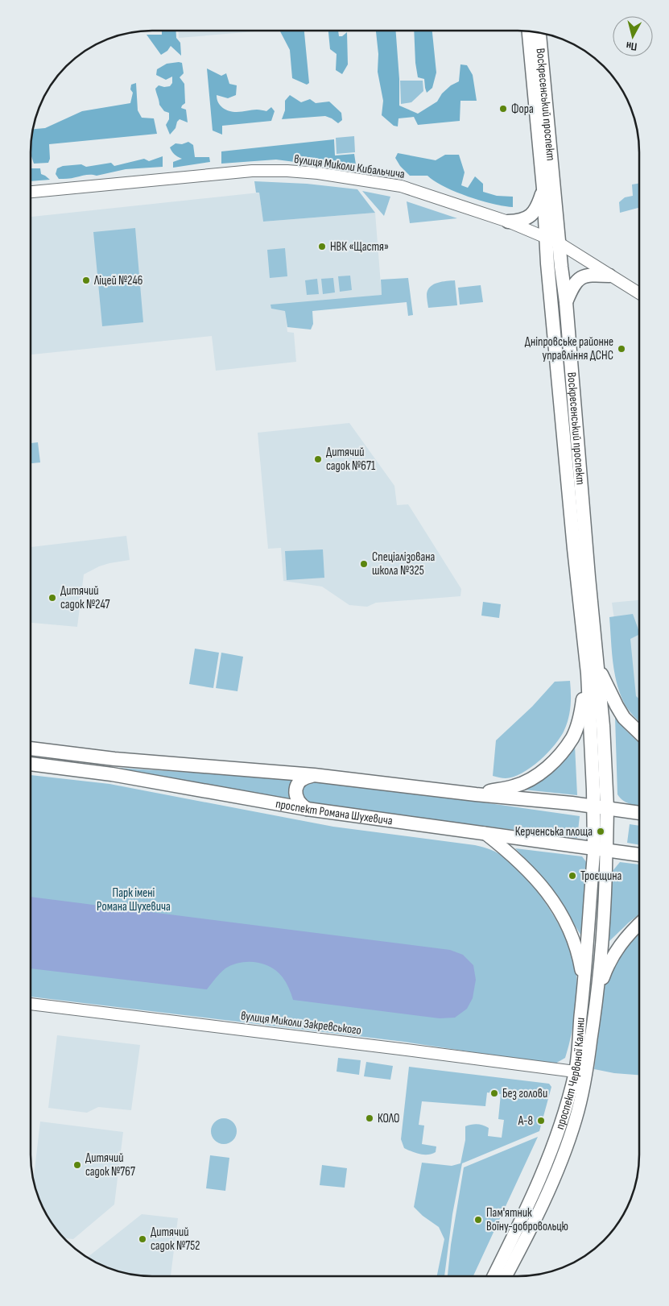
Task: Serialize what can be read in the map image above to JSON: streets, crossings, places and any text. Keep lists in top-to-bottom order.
{
  "streets": {
    "main road": ["Воскресенський проспект", "проспект Романа Шухевича", "проспект Червоної Калини"],
    "street": ["вулиця Миколи Кибальчича", "вулиця Миколи Закревського"]
  },
  "crossings": [
    ["Воскресенський проспект", "вулиця Миколи Кибальчича"],
    ["проспект Романа Шухевича", "проспект Червоної Калини"],
    ["вулиця Миколи Закревського", "проспект Червоної Калини"]
  ],
  "parks": ["Парк імені Романа Шухевича"],
  "places": [
    "Фора",
    "НВК «Щастя»",
    "Ліцей №246",
    "Дніпровське районне управління ДСНС",
    "Дитячий садок №671",
    "Спеціалізована школа №325",
    "Дитячий садок №247",
    "Керченська площа",
    "Троєщина",
    "Без голови",
    "КОЛО",
    "А-8",
    "Дитячий садок №767",
    "Пам'ятник Воїну-добровольцю",
    "Дитячий садок №752"
  ],
  "north": "bottom"
}
